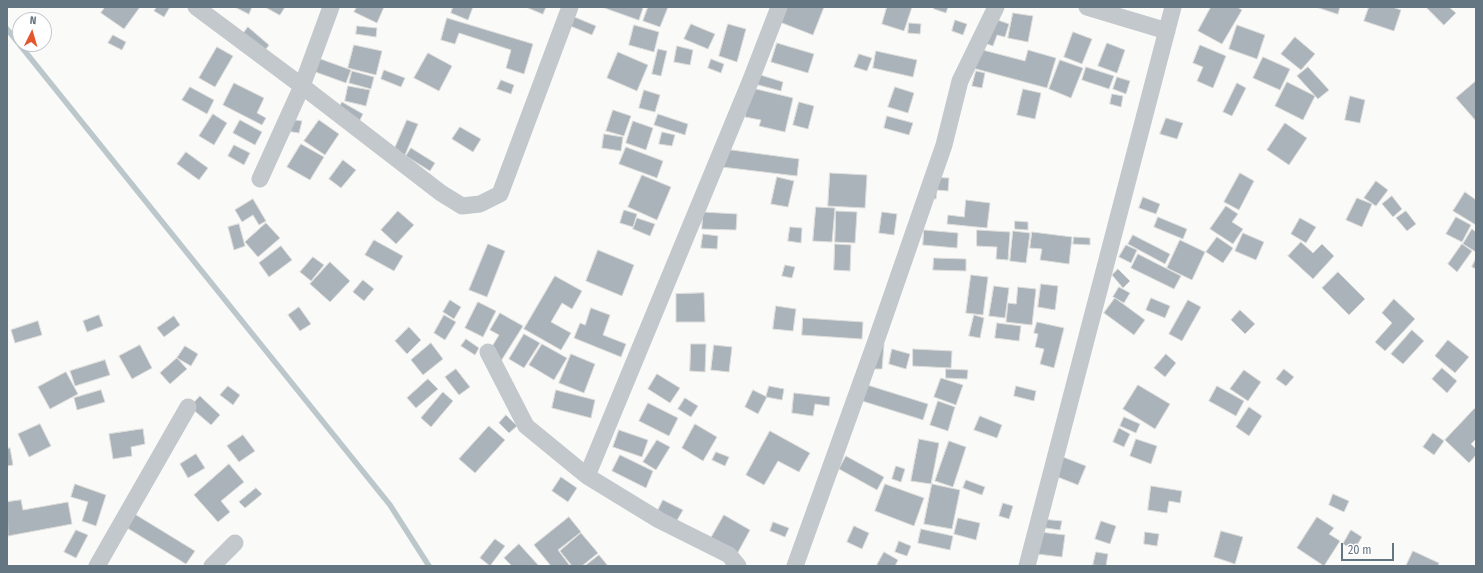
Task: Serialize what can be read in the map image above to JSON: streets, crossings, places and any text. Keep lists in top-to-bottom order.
{
  "scale_bar": "20 m",
  "north": "top"
}
